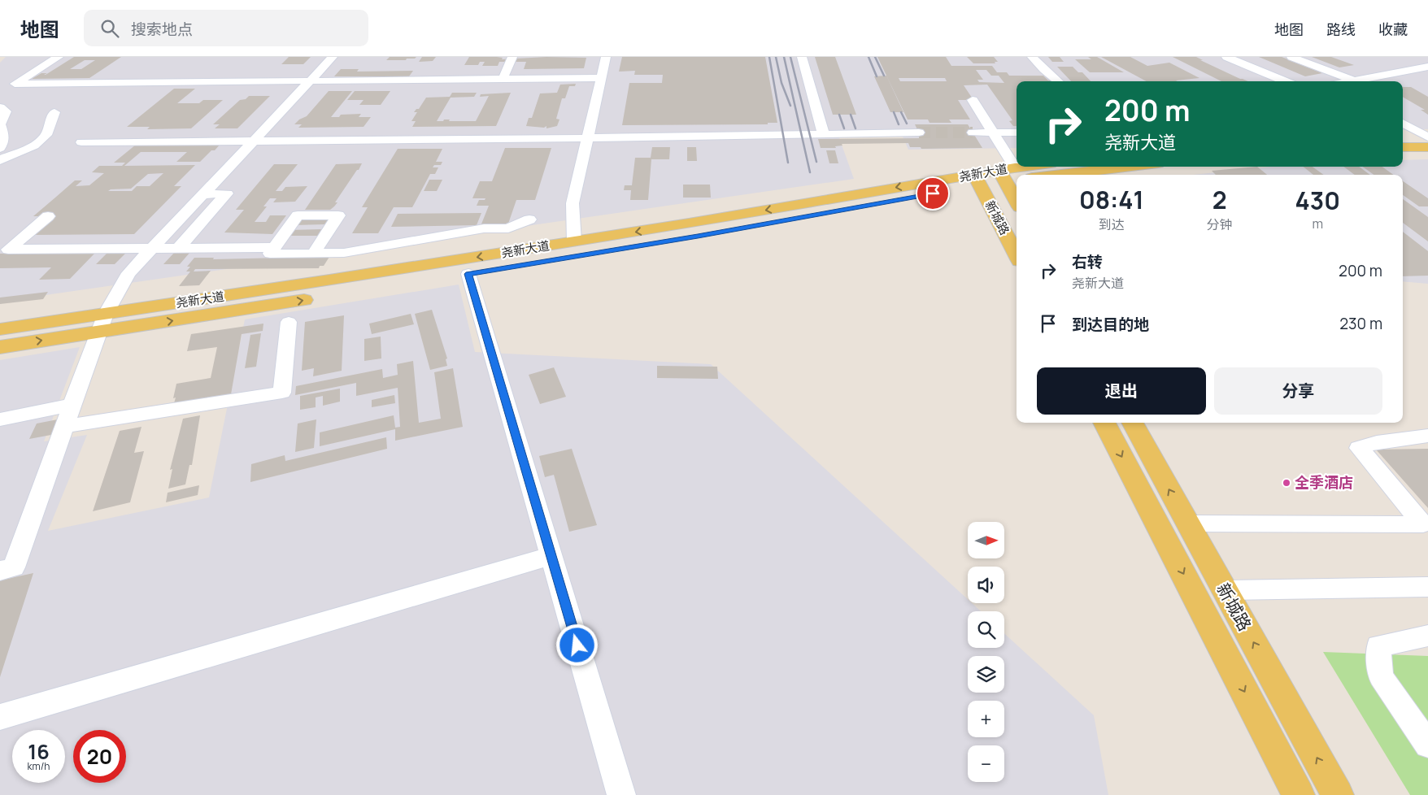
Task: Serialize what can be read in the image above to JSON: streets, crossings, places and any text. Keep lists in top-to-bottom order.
{
  "streets": {
    "main road": ["尧新大道", "新城路"]
  },
  "crossings": [
    ["尧新大道", "新城路"]
  ],
  "places": ["全季酒店"],
  "north": "right",
  "page": {
    "header": "地图",
    "search": "搜索地点",
    "nav": ["地图", "路线", "收藏"],
    "turn": ["200 m", "尧新大道"],
    "eta": [
      "08:41",
      "到达",
      "2",
      "分钟",
      "430",
      "m"
    ],
    "list": [
      {
        "name": "右转",
        "note": "尧新大道",
        "value": "200 m"
      },
      {
        "name": "到达目的地",
        "value": "230 m"
      }
    ],
    "buttons": ["退出", "分享"],
    "map_buttons": ["+", "−"],
    "speed": "16 km/h",
    "limit": "20"
  }
}
